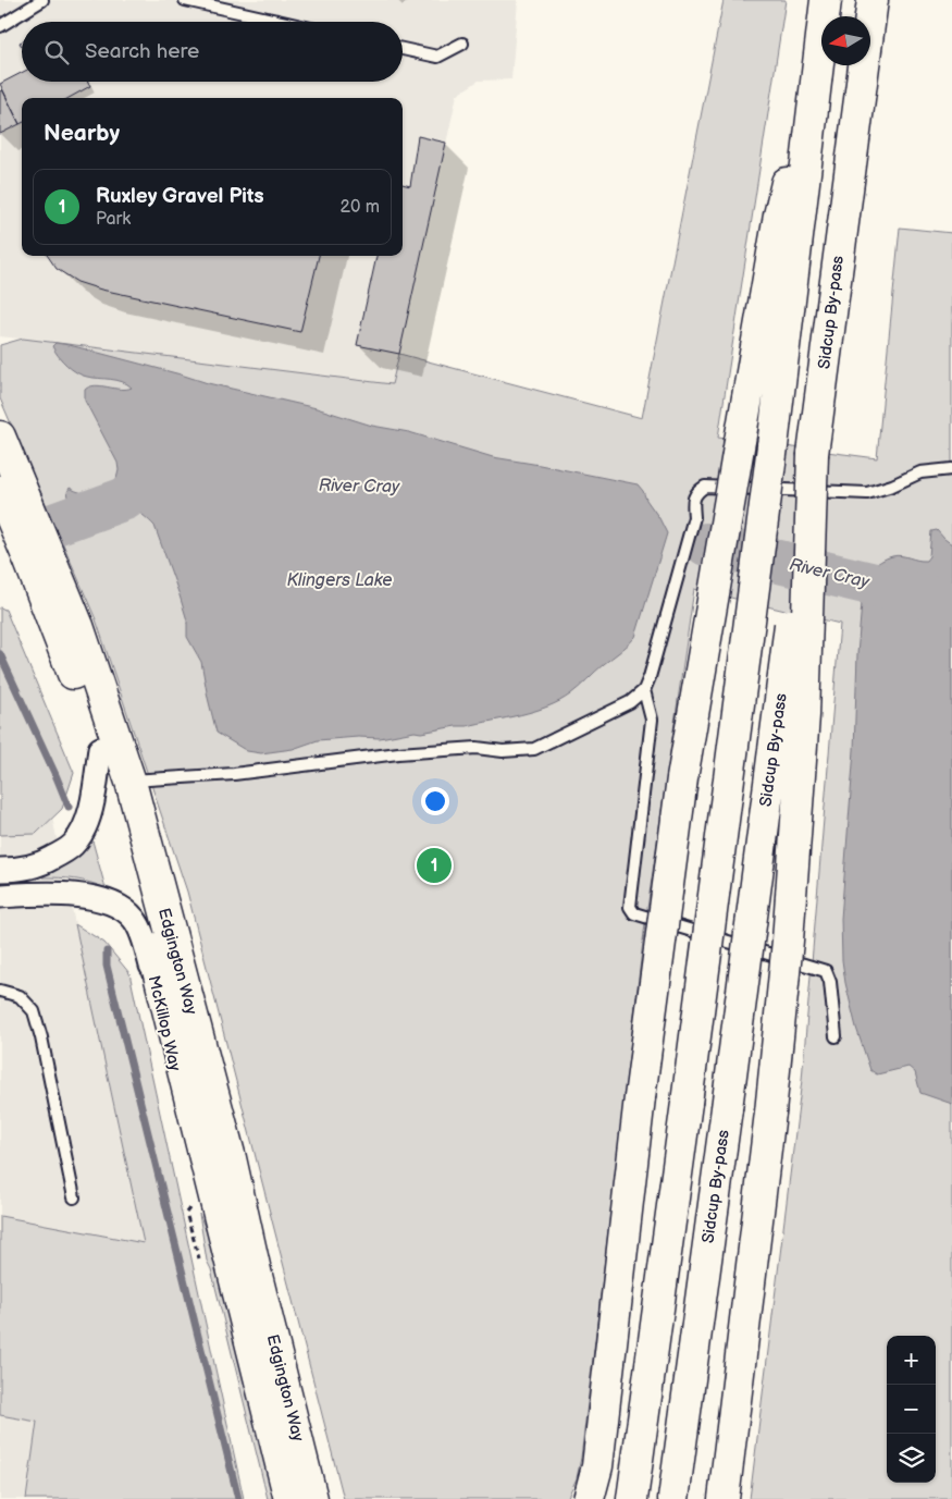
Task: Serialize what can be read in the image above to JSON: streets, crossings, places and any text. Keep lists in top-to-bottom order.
{
  "streets": {
    "main road": ["Sidcup By-pass", "Edgington Way"],
    "street": ["McKillop Way"]
  },
  "crossings": [
    ["Edgington Way", "McKillop Way"]
  ],
  "water": ["River Cray", "Klingers Lake"],
  "north": "left",
  "page": {
    "search": "Search here",
    "heading": "Nearby",
    "list": [
      {
        "mark": "1",
        "name": "Ruxley Gravel Pits",
        "note": "Park",
        "value": "20 m"
      }
    ],
    "pins": "1",
    "map_buttons": ["+", "−"]
  }
}
